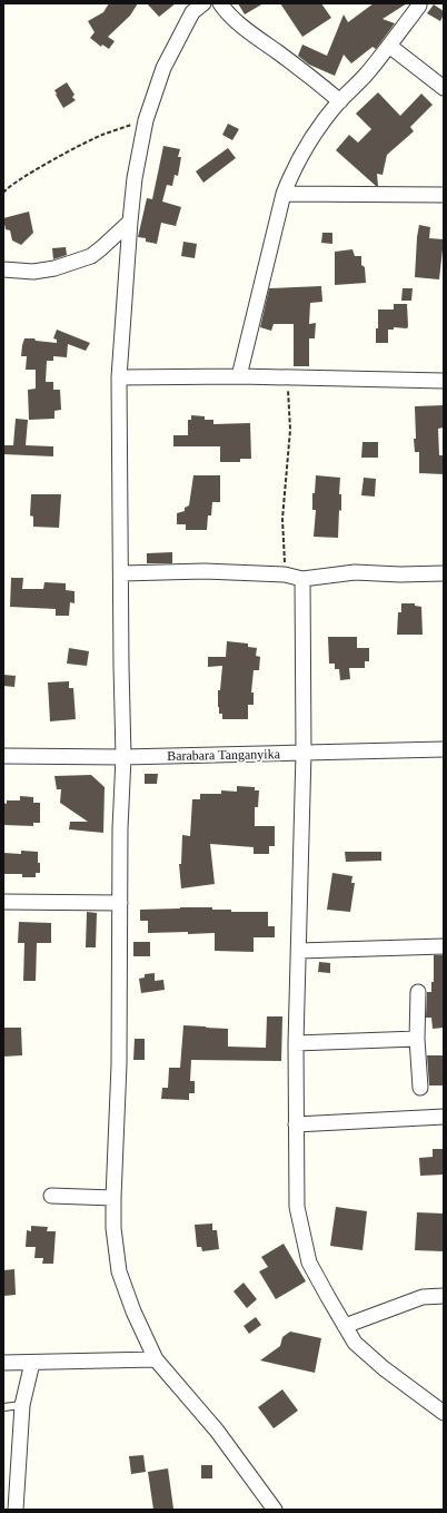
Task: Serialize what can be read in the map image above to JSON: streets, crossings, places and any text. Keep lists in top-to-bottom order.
{
  "streets": {
    "street": ["Barabara Tanganyika"]
  }
}
